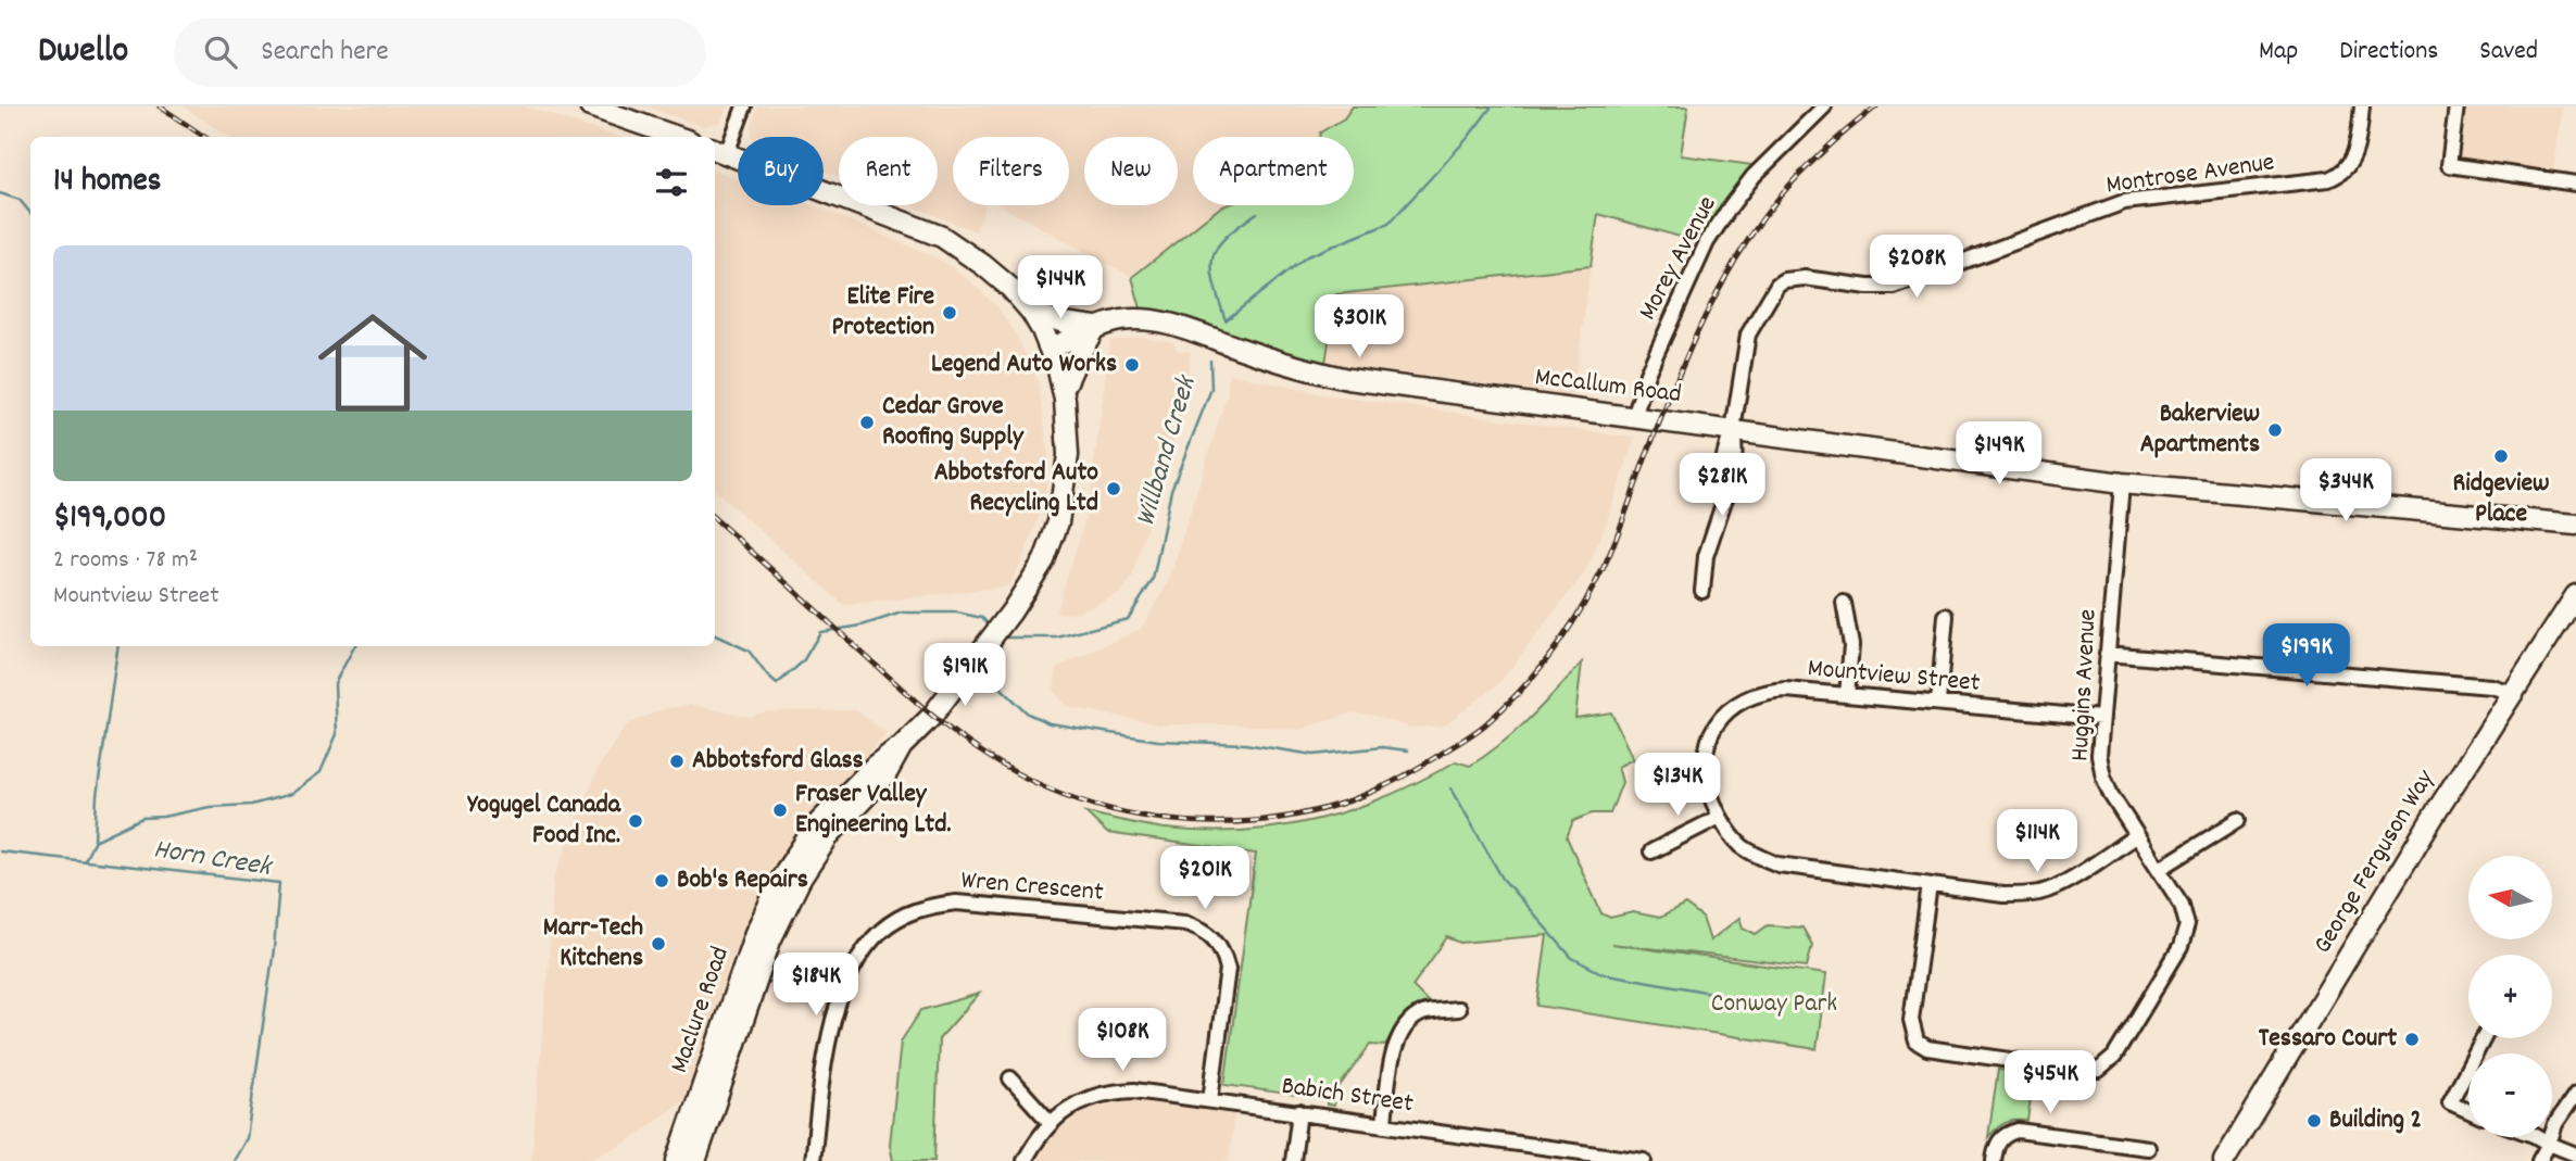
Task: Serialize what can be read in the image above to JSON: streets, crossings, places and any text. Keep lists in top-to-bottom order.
{
  "streets": {
    "main road": ["McCallum Road", "George Ferguson Way", "Maclure Road"],
    "street": [
      "Montrose Avenue",
      "Morey Avenue",
      "Mountview Street",
      "Huggins Avenue",
      "Wren Crescent",
      "Babich Street"
    ]
  },
  "crossings": [
    ["Montrose Avenue", "McCallum Road"],
    ["Morey Avenue", "McCallum Road"],
    ["McCallum Road", "Huggins Avenue"],
    ["McCallum Road", "Maclure Road"],
    ["Mountview Street", "Huggins Avenue"],
    ["Wren Crescent", "Babich Street"]
  ],
  "water": ["Willband Creek", "Horn Creek"],
  "parks": ["Conway Park"],
  "places": [
    "Elite Fire Protection",
    "Legend Auto Works",
    "Cedar Grove Roofing Supply",
    "Bakerview Apartments",
    "Ridgeview Place",
    "Abbotsford Auto Recycling Ltd",
    "Abbotsford Glass",
    "Fraser Valley Engineering Ltd.",
    "Yogugel Canada Food Inc.",
    "Bob's Repairs",
    "Marr-Tech Kitchens",
    "Tessaro Court",
    "Building 2"
  ],
  "north": "left",
  "page": {
    "header": "Dwello",
    "search": "Search here",
    "nav": ["Map", "Directions", "Saved"],
    "chip": [
      "Buy",
      "Rent",
      "Filters",
      "New",
      "Apartment"
    ],
    "heading": "14 homes",
    "list": [
      {
        "name": "$199,000",
        "note": "2 rooms · 78 m² · Mountview Street"
      }
    ],
    "price": [
      "$208K",
      "$144K",
      "$301K",
      "$149K",
      "$281K",
      "$344K",
      "$199K",
      "$191K",
      "$134K",
      "$114K",
      "$201K",
      "$184K",
      "$108K",
      "$454K"
    ],
    "map_buttons": ["+", "−"]
  }
}
